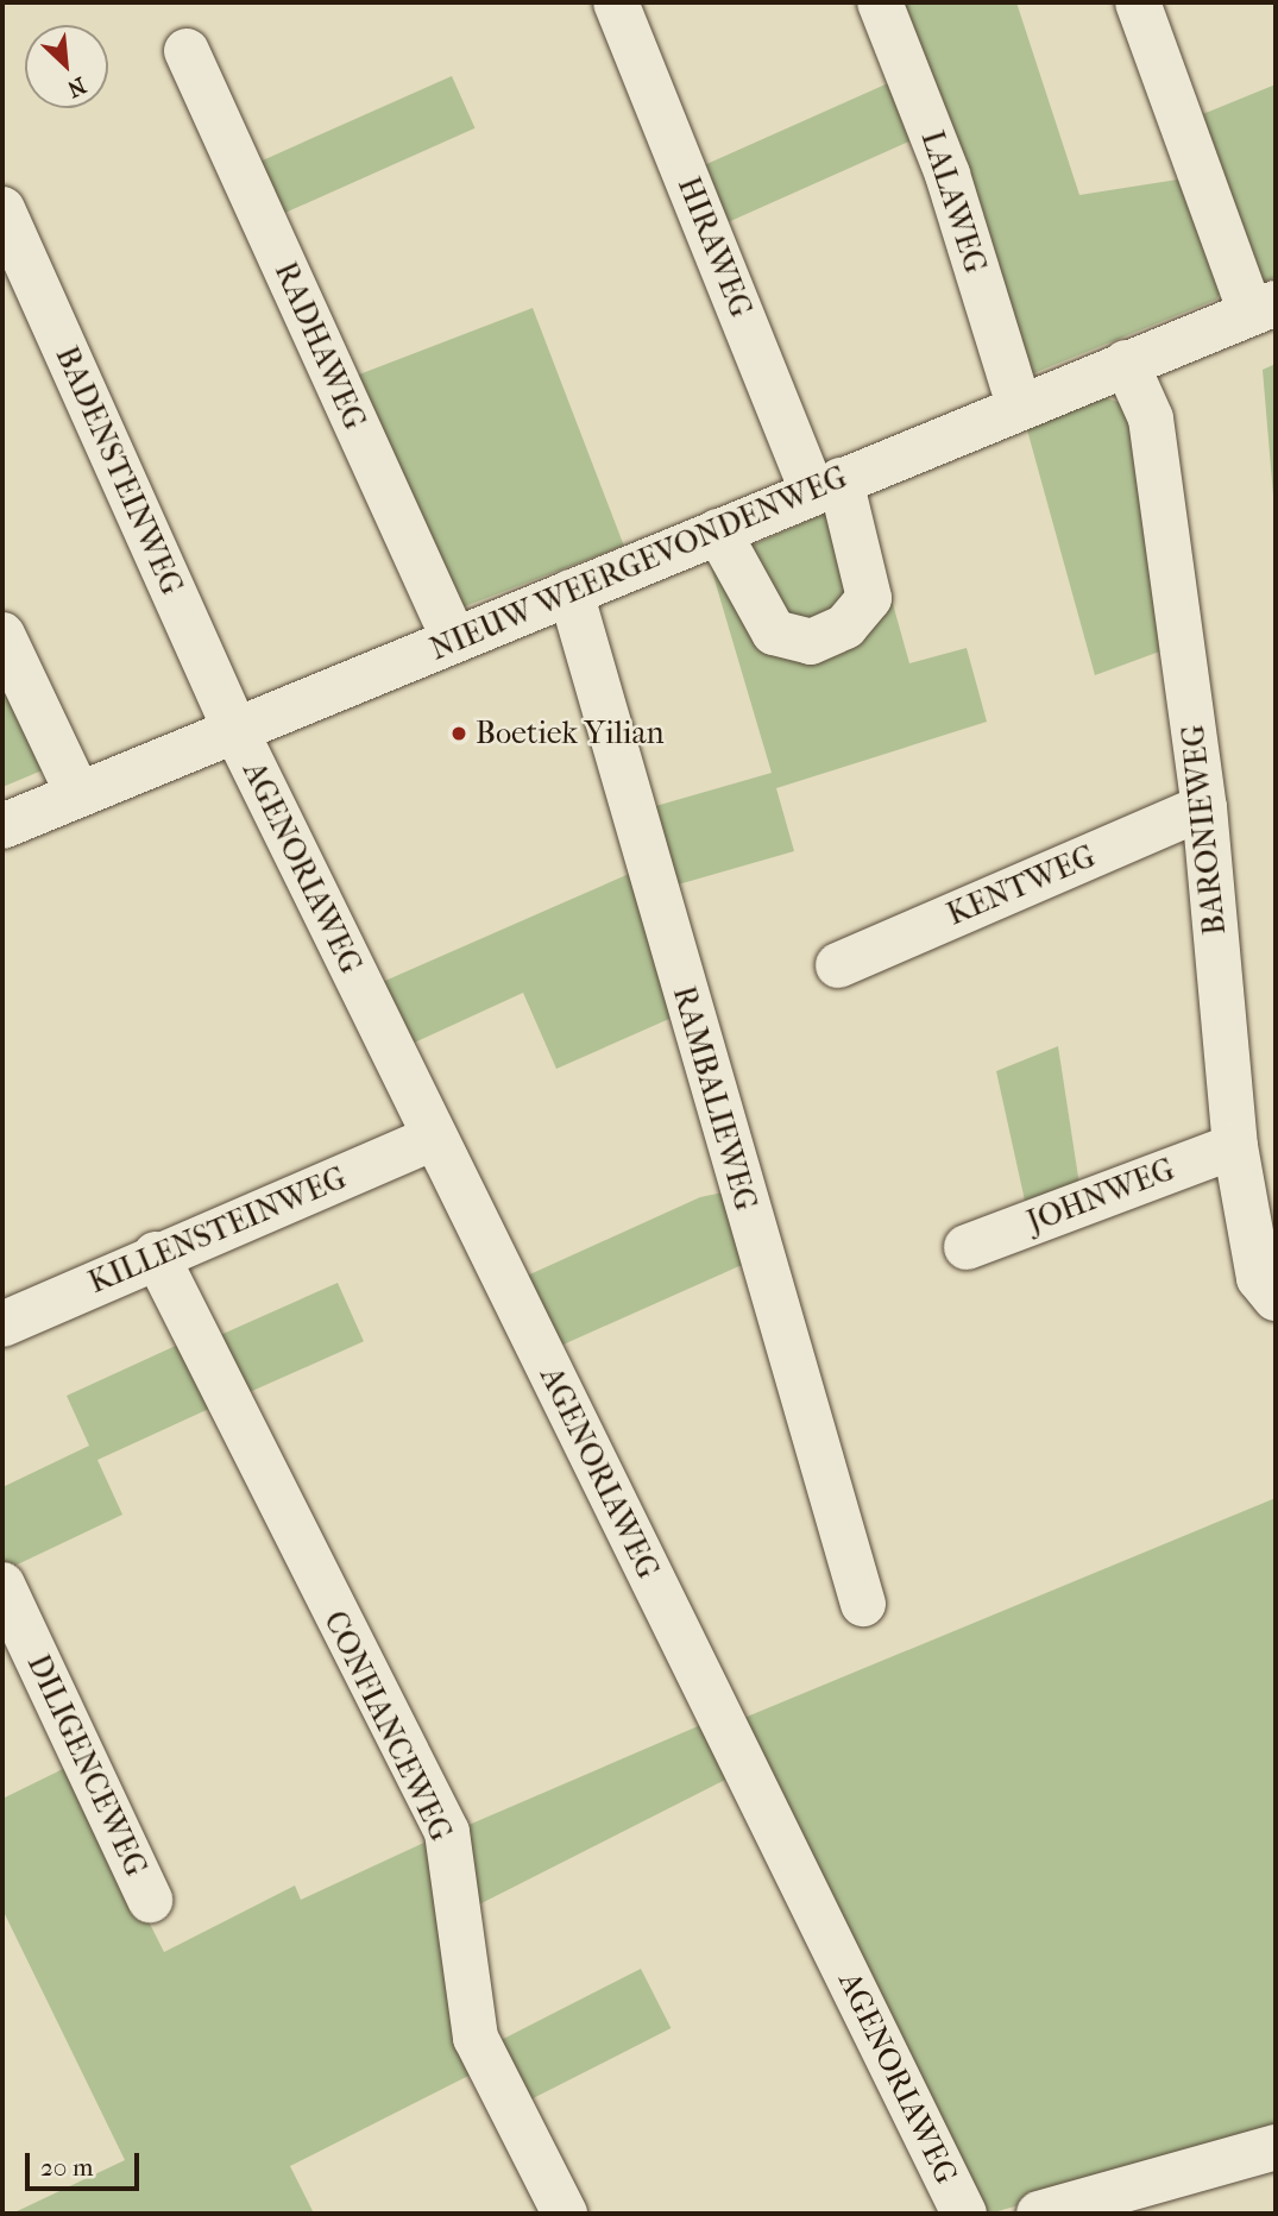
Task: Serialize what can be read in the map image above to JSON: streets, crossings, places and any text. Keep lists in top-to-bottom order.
{
  "streets": {
    "street": [
      "LALAWEG",
      "HIRAWEG",
      "RADHAWEG",
      "BADENSTEINWEG",
      "NIEUW WEERGEVONDENWEG",
      "BARONIEWEG",
      "AGENORIAWEG",
      "KENTWEG",
      "RAMBALIEWEG",
      "JOHNWEG",
      "KILLENSTEINWEG",
      "CONFIANCEWEG",
      "DILIGENCEWEG"
    ]
  },
  "crossings": [
    ["LALAWEG", "NIEUW WEERGEVONDENWEG"],
    ["HIRAWEG", "NIEUW WEERGEVONDENWEG"],
    ["RADHAWEG", "NIEUW WEERGEVONDENWEG"],
    ["BADENSTEINWEG", "NIEUW WEERGEVONDENWEG"],
    ["BADENSTEINWEG", "AGENORIAWEG"],
    ["NIEUW WEERGEVONDENWEG", "BARONIEWEG"],
    ["NIEUW WEERGEVONDENWEG", "AGENORIAWEG"],
    ["NIEUW WEERGEVONDENWEG", "RAMBALIEWEG"],
    ["BARONIEWEG", "KENTWEG"],
    ["BARONIEWEG", "JOHNWEG"],
    ["AGENORIAWEG", "KILLENSTEINWEG"],
    ["KILLENSTEINWEG", "CONFIANCEWEG"]
  ],
  "places": ["Boetiek Yilian"],
  "scale_bar": "20 m",
  "north": "bottom right"
}
